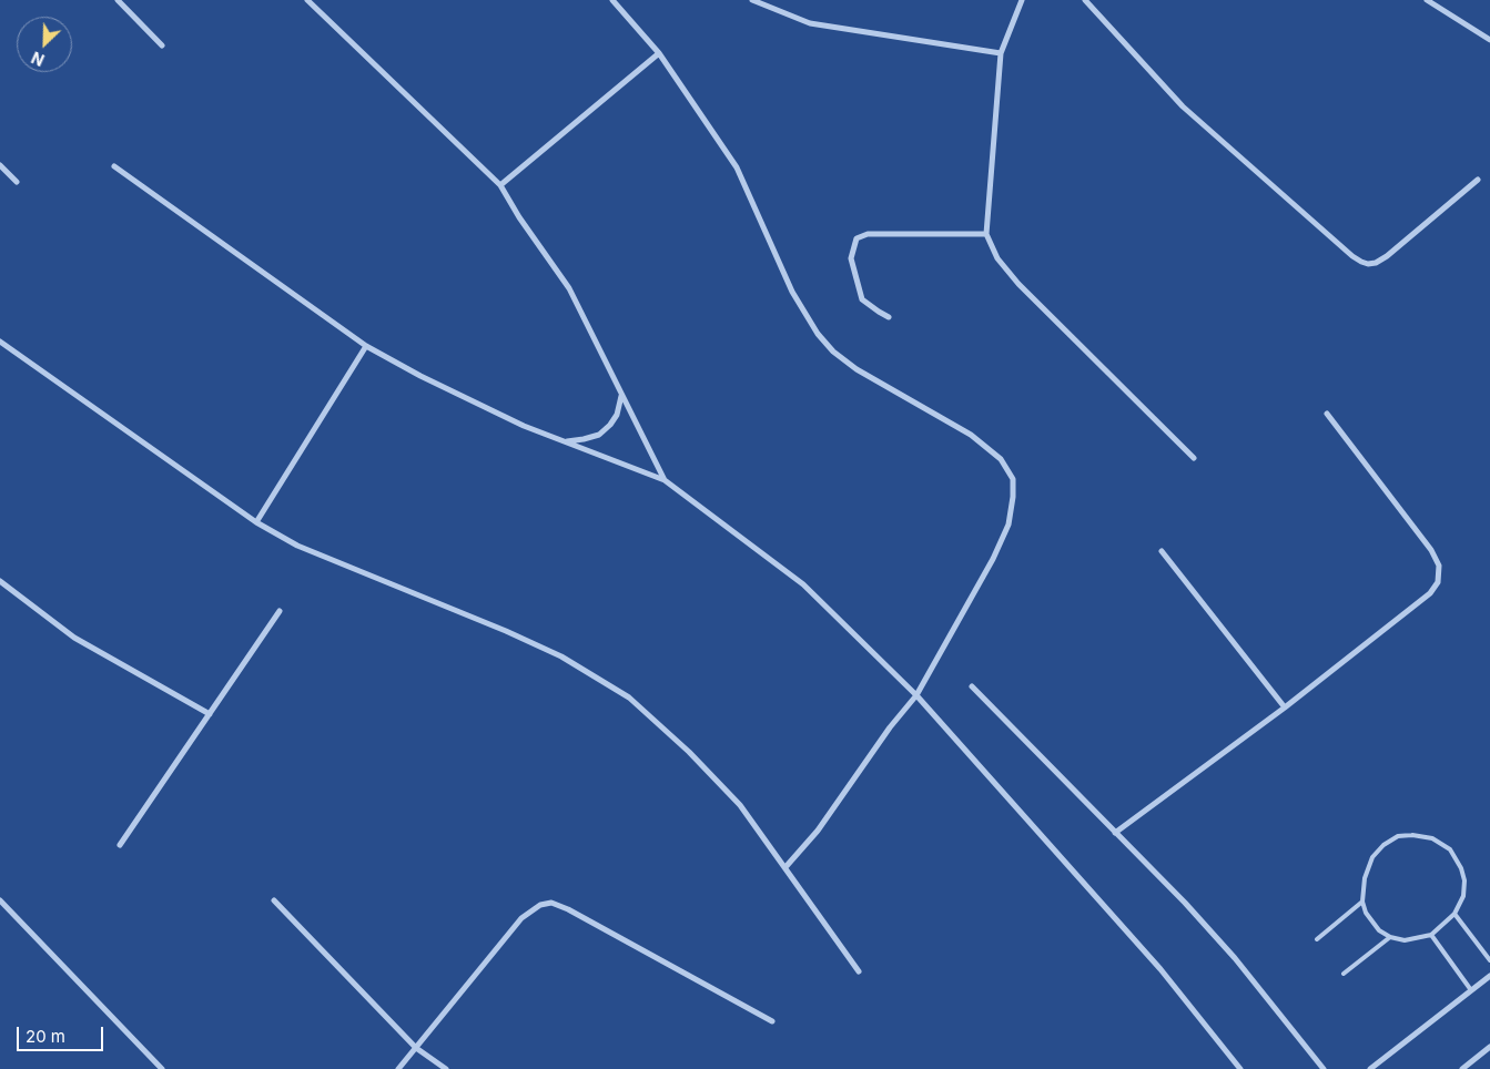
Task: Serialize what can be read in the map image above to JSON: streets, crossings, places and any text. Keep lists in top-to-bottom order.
{
  "scale_bar": "20 m",
  "north": "bottom left"
}
